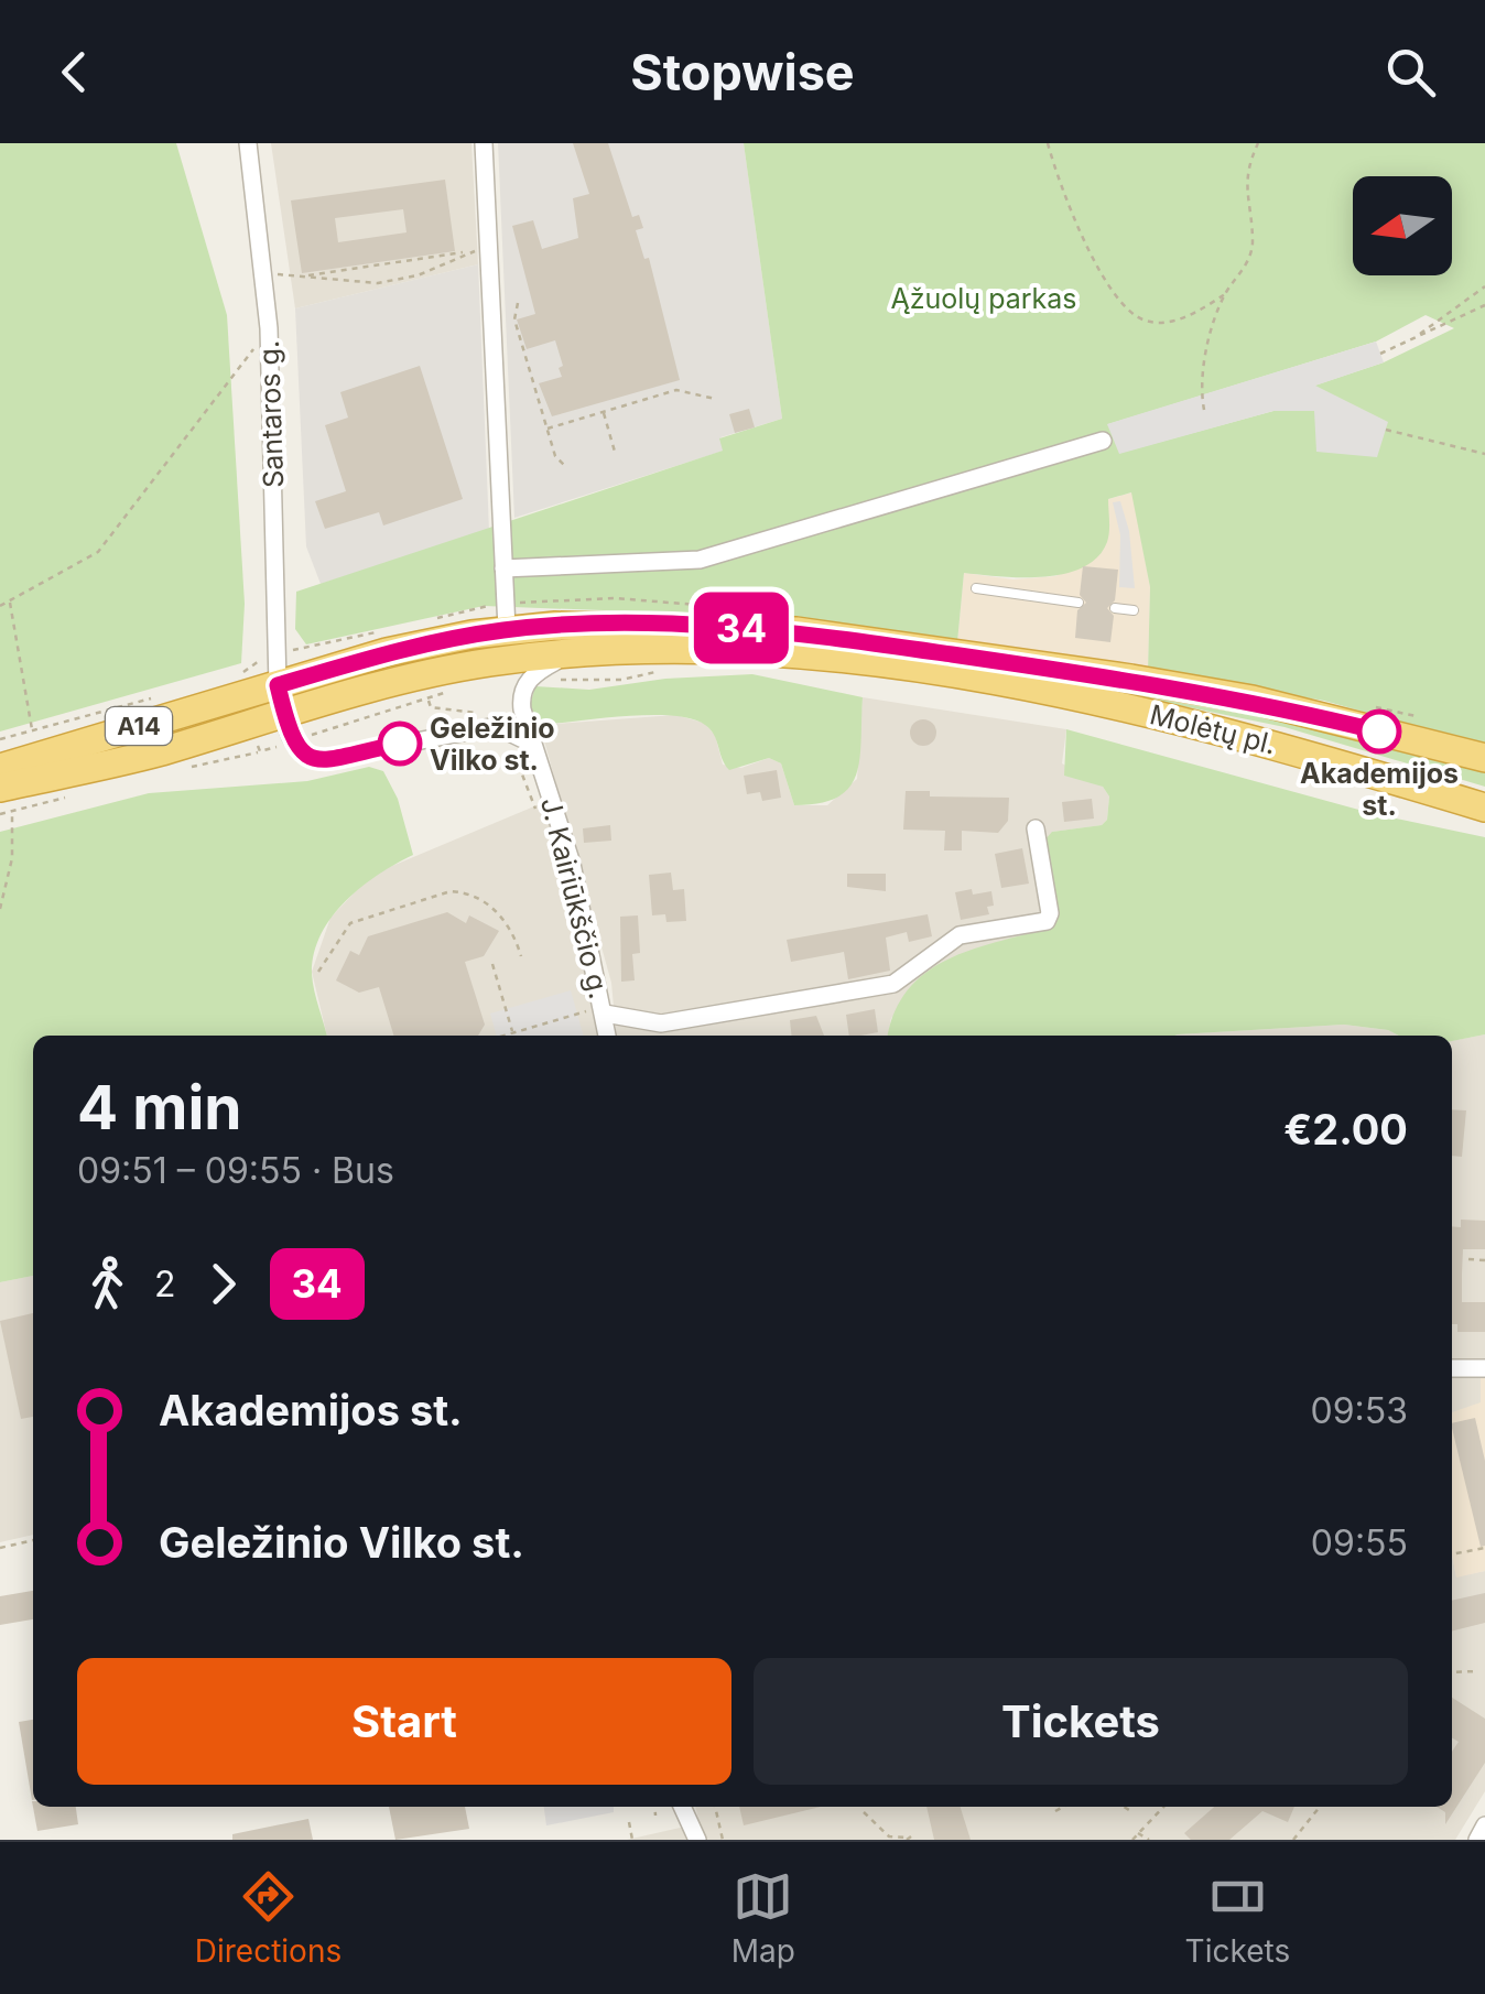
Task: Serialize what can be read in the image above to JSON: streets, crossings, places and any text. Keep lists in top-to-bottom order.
{
  "streets": {
    "highway": ["A14", "Molėtų pl."],
    "street": ["Santaros g.", "J. Kairiūkščio g."]
  },
  "crossings": [
    ["Santaros g.", "Molėtų pl."]
  ],
  "parks": ["Ąžuolų parkas"],
  "places": ["Akademijos st.", "Geležinio Vilko st."],
  "lines": ["bus line 34"],
  "north": "left",
  "page": {
    "header": "Stopwise",
    "on_map": "34",
    "heading": ["4 min", "09:51 – 09:55 · Bus", "€2.00"],
    "legs": ["2", "34"],
    "list": [
      {
        "name": "Akademijos st.",
        "value": "09:53"
      },
      {
        "name": "Geležinio Vilko st.",
        "value": "09:55"
      }
    ],
    "buttons": ["Start", "Tickets"],
    "tabs": ["Directions", "Map", "Tickets"]
  }
}
